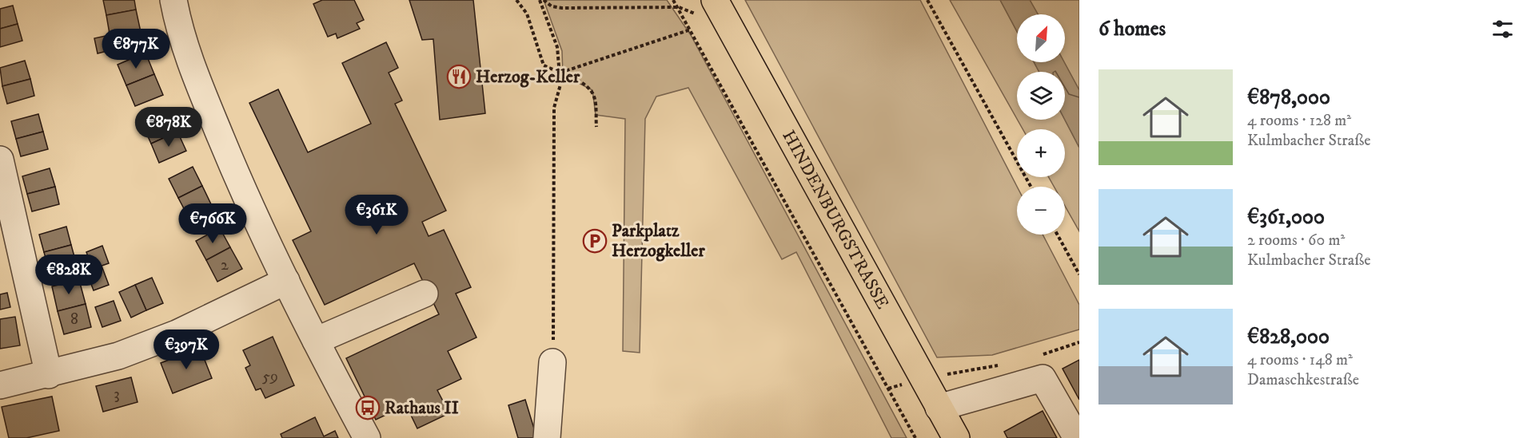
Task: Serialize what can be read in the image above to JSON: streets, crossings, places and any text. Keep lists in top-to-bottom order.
{
  "streets": {
    "main road": ["HINDENBURGSTRASSE"]
  },
  "places": {
    "restaurant": ["Herzog-Keller"],
    "parking": ["Parkplatz Herzogkeller"],
    "bus stop": ["Rathaus II"]
  },
  "house_numbers": [
    "2",
    "8",
    "59",
    "3"
  ],
  "north": "top right",
  "page": {
    "heading": "6 homes",
    "map_buttons": ["+", "−"],
    "price": [
      "€877K",
      "€878K",
      "€361K",
      "€766K",
      "€828K",
      "€397K"
    ],
    "list": [
      {
        "name": "€878,000",
        "note": "4 rooms · 128 m² · Kulmbacher Straße"
      },
      {
        "name": "€361,000",
        "note": "2 rooms · 60 m² · Kulmbacher Straße"
      },
      {
        "name": "€828,000",
        "note": "4 rooms · 148 m² · Damaschkestraße"
      }
    ]
  }
}
